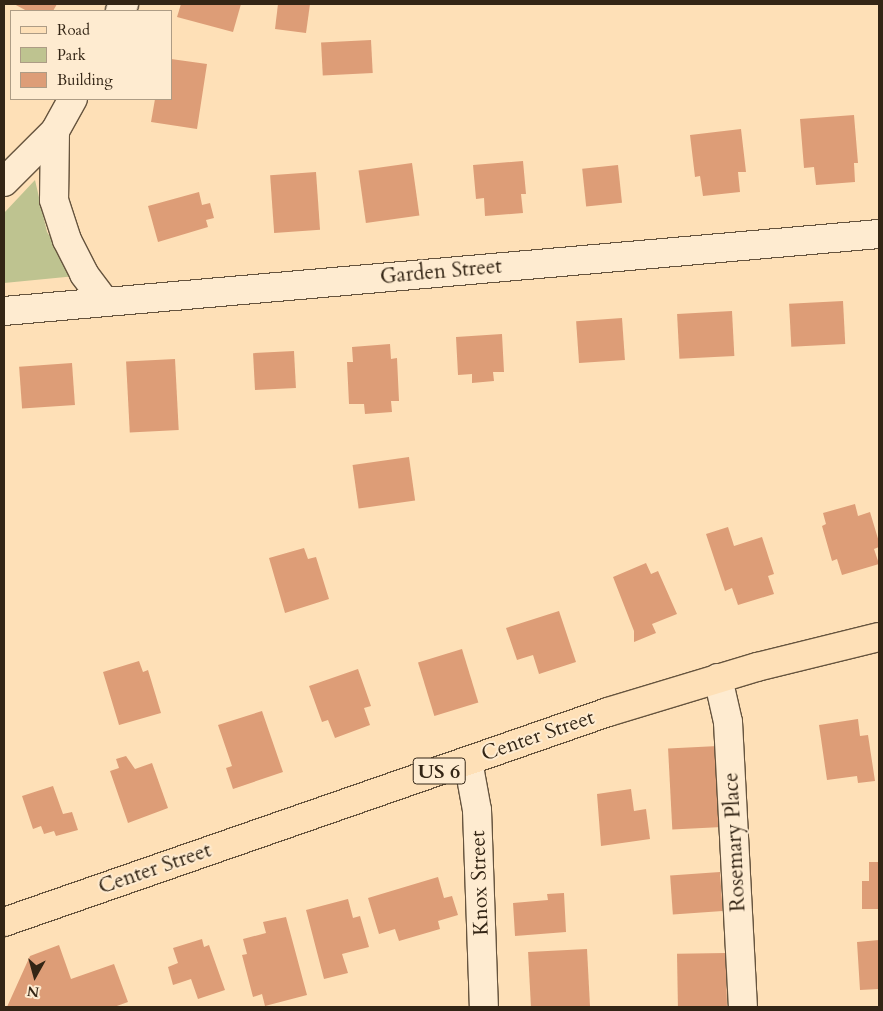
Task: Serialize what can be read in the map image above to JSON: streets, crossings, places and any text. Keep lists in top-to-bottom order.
{
  "streets": {
    "main road": ["Center Street", "US 6"],
    "street": ["Garden Street", "Rosemary Place", "Knox Street"]
  },
  "crossings": [
    ["Center Street", "Rosemary Place"],
    ["Center Street", "Knox Street"]
  ],
  "legend": ["Road", "Park", "Building"],
  "north": "bottom"
}
